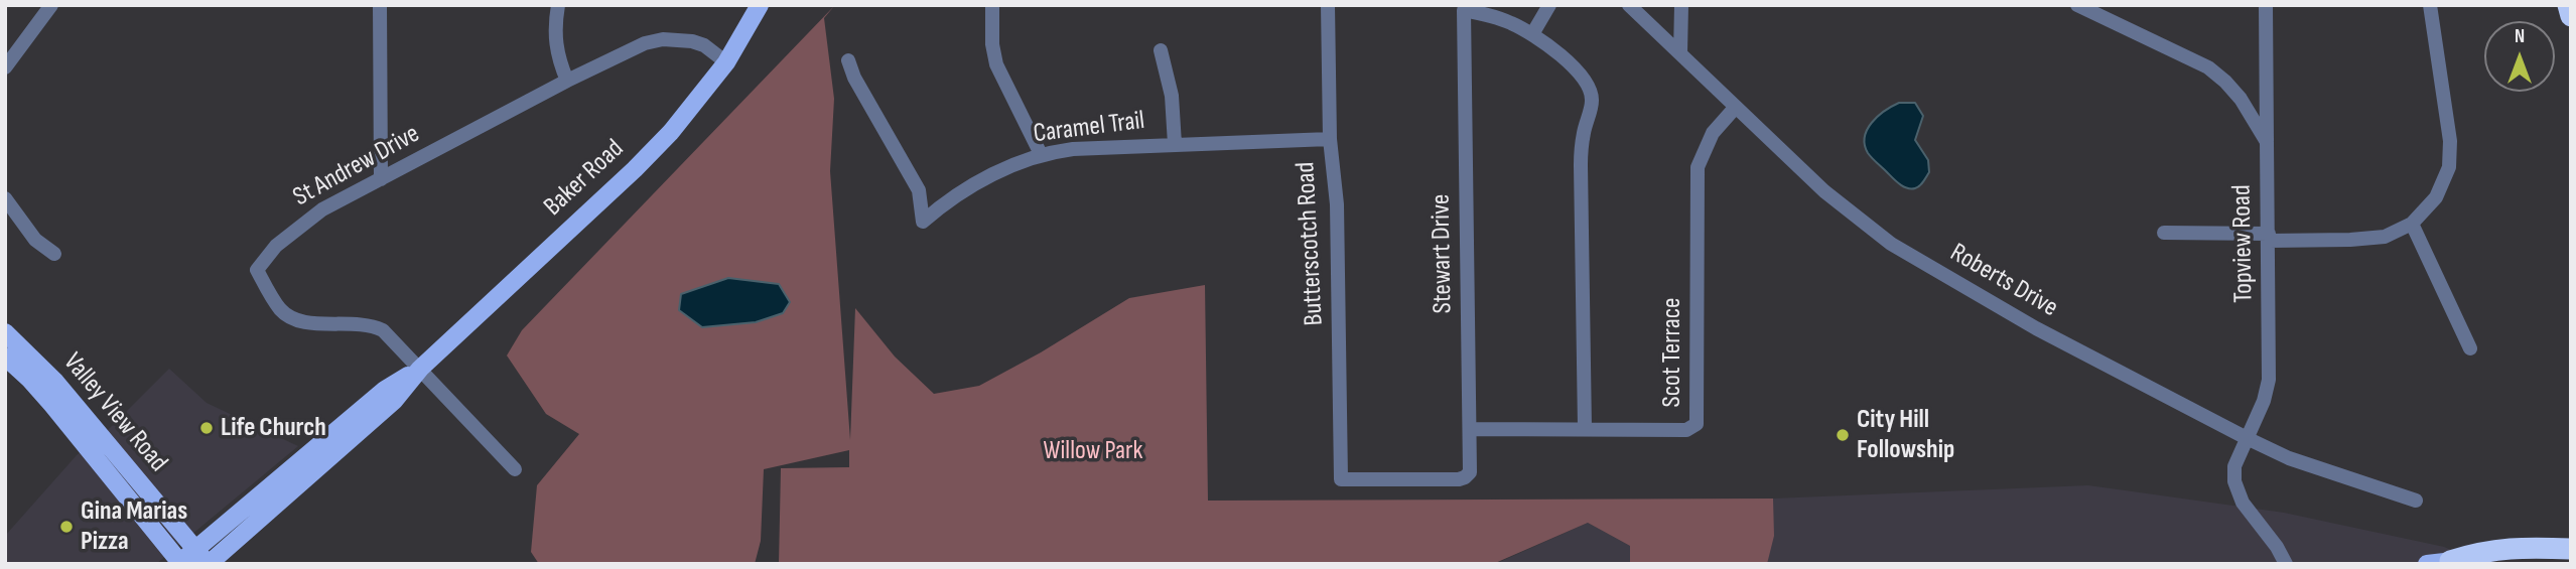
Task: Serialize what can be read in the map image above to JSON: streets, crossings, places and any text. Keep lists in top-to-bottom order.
{
  "streets": {
    "main road": ["Baker Road", "Valley View Road"],
    "street": [
      "Caramel Trail",
      "St Andrew Drive",
      "Butterscotch Road",
      "Topview Road",
      "Stewart Drive",
      "Roberts Drive",
      "Scot Terrace"
    ]
  },
  "crossings": [
    ["Caramel Trail", "Butterscotch Road"],
    ["St Andrew Drive", "Baker Road"],
    ["Baker Road", "Valley View Road"],
    ["Butterscotch Road", "Stewart Drive"],
    ["Topview Road", "Roberts Drive"],
    ["Stewart Drive", "Scot Terrace"],
    ["Roberts Drive", "Scot Terrace"]
  ],
  "parks": ["Willow Park"],
  "places": ["Life Church", "City Hill Followship", "Gina Marias Pizza"],
  "north": "top"
}
